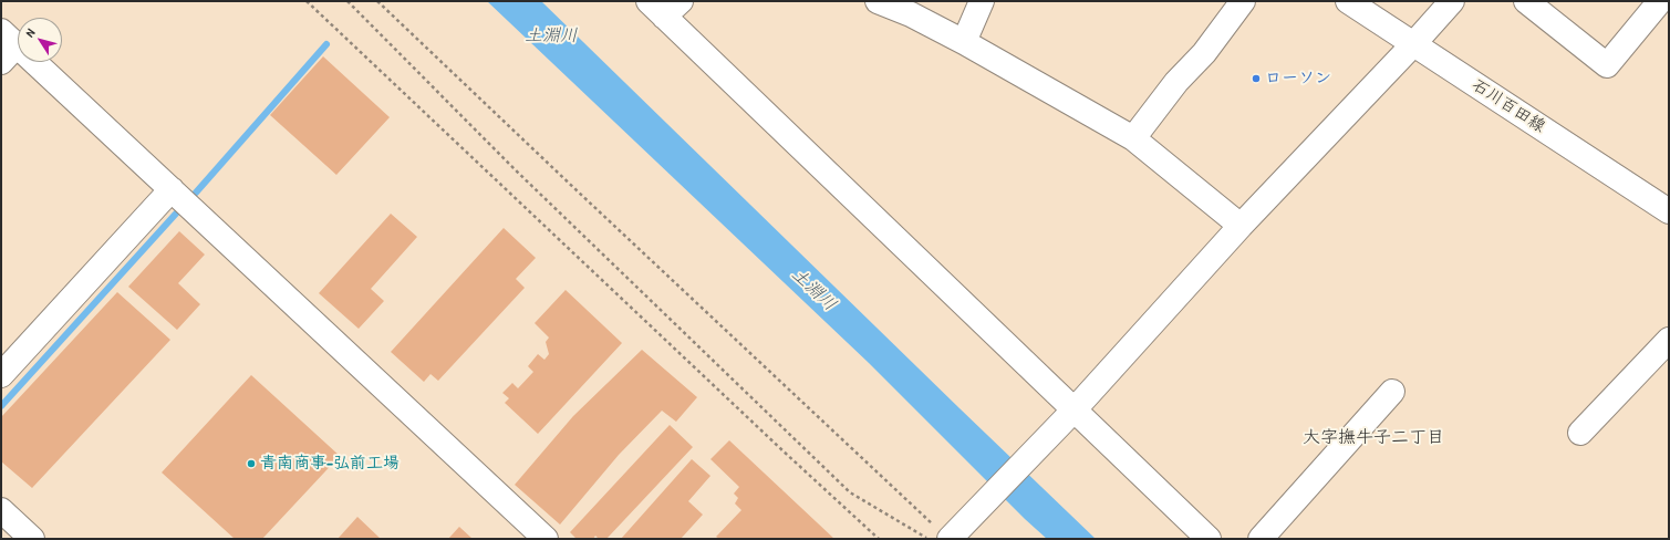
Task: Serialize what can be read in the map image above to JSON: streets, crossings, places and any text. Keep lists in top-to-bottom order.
{
  "streets": {
    "street": ["石川百田線"]
  },
  "districts": ["大字撫牛子二丁目"],
  "water": ["土淵川"],
  "places": ["ローソン", "青南商事-弘前工場"],
  "north": "top left"
}
